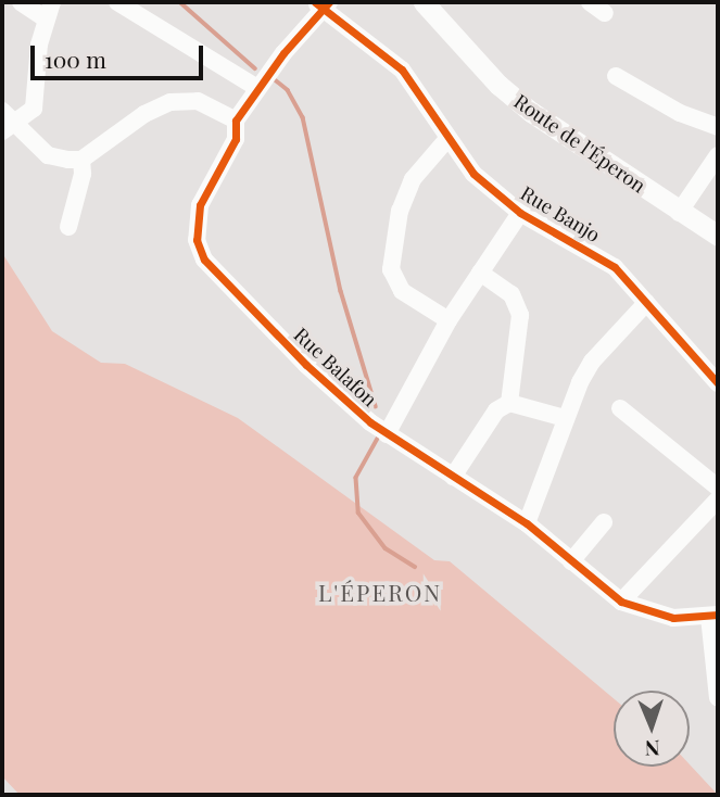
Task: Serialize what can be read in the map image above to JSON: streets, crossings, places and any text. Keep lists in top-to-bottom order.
{
  "streets": {
    "main road": ["Route de l'Éperon"],
    "street": ["Rue Banjo", "Rue Balafon"]
  },
  "crossings": [
    ["Rue Banjo", "Rue Balafon"]
  ],
  "districts": ["L'ÉPERON"],
  "scale_bar": "100 m",
  "north": "bottom"
}
